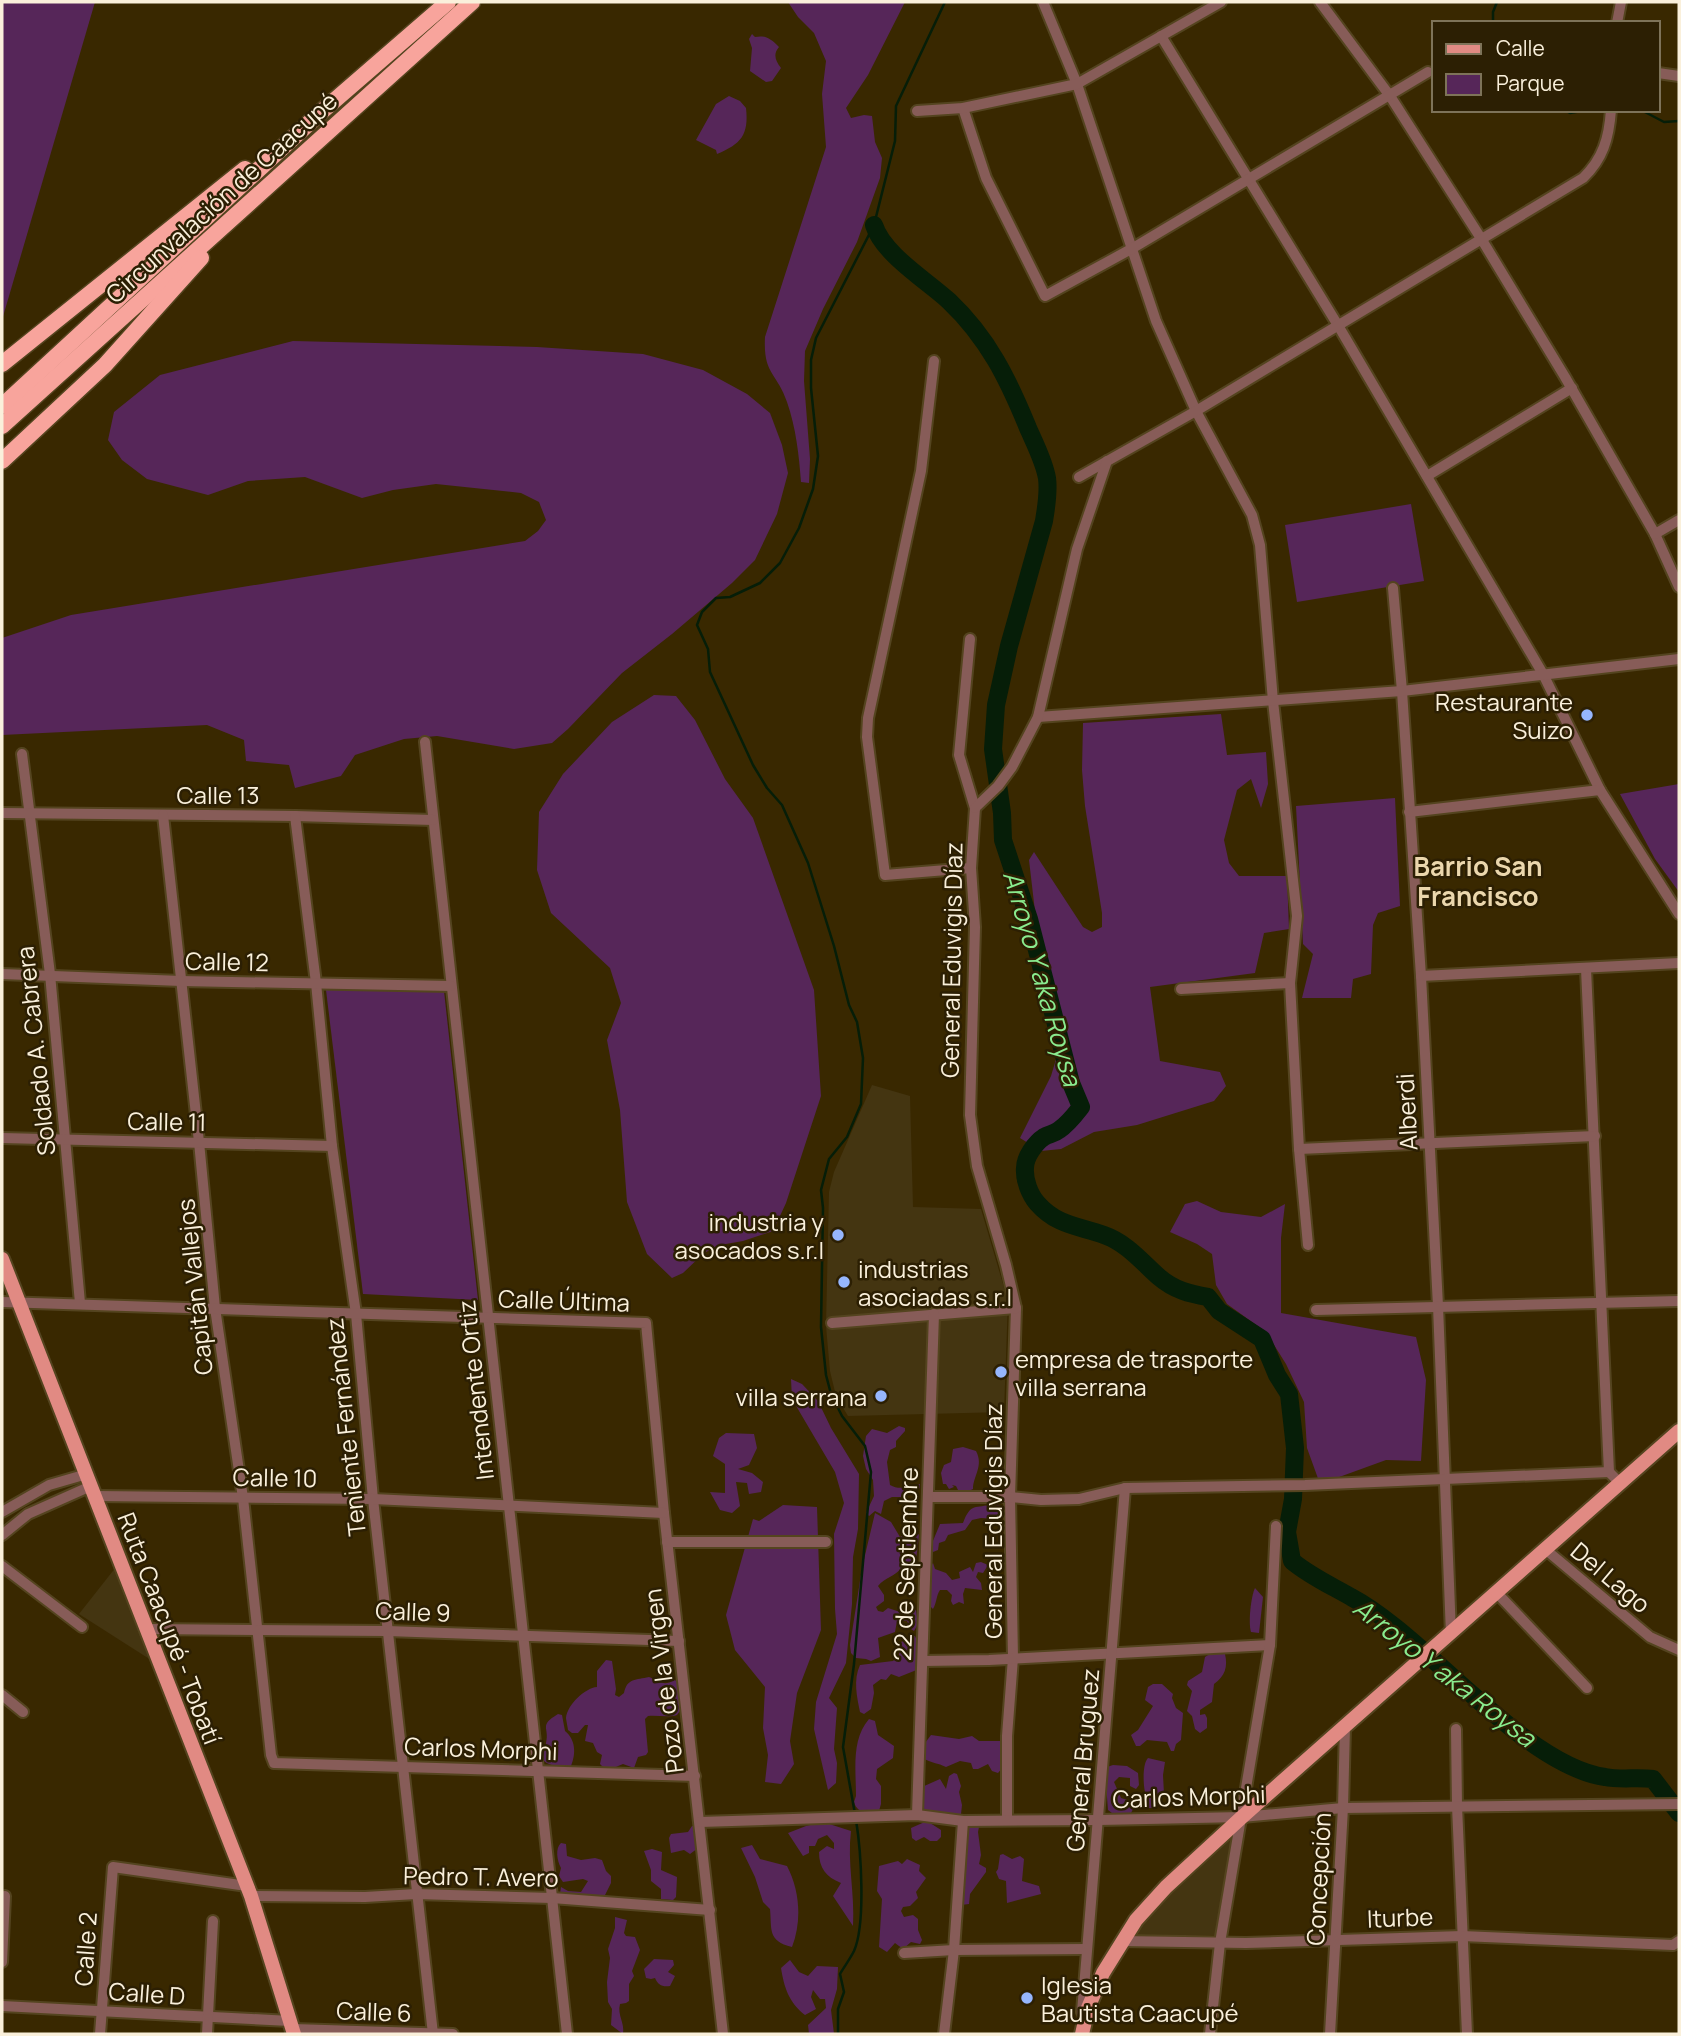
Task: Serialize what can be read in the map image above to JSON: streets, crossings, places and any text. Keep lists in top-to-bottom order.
{
  "streets": {
    "highway": ["Circunvalación de Caacupé"],
    "main road": ["Ruta Caacupé - Tobatí"],
    "street": [
      "Calle 13",
      "General Eduvigis Díaz",
      "Calle 12",
      "Soldado A. Cabrera",
      "Alberdi",
      "Calle 11",
      "Capitán Vallejos",
      "Calle Última",
      "Intendente Ortiz",
      "Teniente Fernández",
      "Calle 10",
      "22 de Septiembre",
      "Del Lago",
      "Calle 9",
      "Pozo de la Virgen",
      "Carlos Morphi",
      "General Bruguez",
      "Pedro T. Avero",
      "Concepción",
      "Iturbe",
      "Calle 2",
      "Calle D",
      "Calle 6"
    ]
  },
  "crossings": [
    ["Calle 13", "Soldado A. Cabrera"],
    ["Calle 13", "Capitán Vallejos"],
    ["Calle 13", "Intendente Ortiz"],
    ["Calle 13", "Teniente Fernández"],
    ["General Eduvigis Díaz", "Carlos Morphi"],
    ["Calle 12", "Soldado A. Cabrera"],
    ["Calle 12", "Capitán Vallejos"],
    ["Calle 12", "Intendente Ortiz"],
    ["Calle 12", "Teniente Fernández"],
    ["Soldado A. Cabrera", "Calle 11"],
    ["Soldado A. Cabrera", "Calle Última"],
    ["Calle 11", "Capitán Vallejos"],
    ["Calle 11", "Teniente Fernández"],
    ["Capitán Vallejos", "Calle Última"],
    ["Capitán Vallejos", "Calle 10"],
    ["Capitán Vallejos", "Calle 9"],
    ["Capitán Vallejos", "Carlos Morphi"],
    ["Calle Última", "Intendente Ortiz"],
    ["Calle Última", "Teniente Fernández"],
    ["Calle Última", "Ruta Caacupé - Tobatí"],
    ["Calle Última", "Pozo de la Virgen"],
    ["Intendente Ortiz", "Calle 10"],
    ["Intendente Ortiz", "Calle 9"],
    ["Intendente Ortiz", "Carlos Morphi"],
    ["Intendente Ortiz", "Pedro T. Avero"],
    ["Teniente Fernández", "Calle 10"],
    ["Teniente Fernández", "Calle 9"],
    ["Teniente Fernández", "Carlos Morphi"],
    ["Teniente Fernández", "Pedro T. Avero"],
    ["Teniente Fernández", "Calle 6"],
    ["Calle 10", "Ruta Caacupé - Tobatí"],
    ["Calle 10", "Pozo de la Virgen"],
    ["22 de Septiembre", "Carlos Morphi"],
    ["Calle 9", "Ruta Caacupé - Tobatí"],
    ["Calle 9", "Pozo de la Virgen"],
    ["Ruta Caacupé - Tobatí", "Pedro T. Avero"],
    ["Ruta Caacupé - Tobatí", "Calle D"],
    ["Ruta Caacupé - Tobatí", "Calle 6"],
    ["Pozo de la Virgen", "Carlos Morphi"],
    ["Pozo de la Virgen", "Pedro T. Avero"],
    ["Carlos Morphi", "General Bruguez"],
    ["Carlos Morphi", "Concepción"],
    ["Pedro T. Avero", "Calle 2"],
    ["Concepción", "Iturbe"],
    ["Calle 2", "Calle D"],
    ["Calle D", "Calle 6"]
  ],
  "districts": ["Barrio San Francisco"],
  "water": ["Arroyo Y aka Roysa"],
  "places": [
    "Restaurante Suizo",
    "industria y asocados s.r.l",
    "industrias asociadas s.r.l",
    "empresa de trasporte villa serrana",
    "villa serrana",
    "Iglesia Bautista Caacupé"
  ],
  "legend": ["Calle", "Parque"]
}
